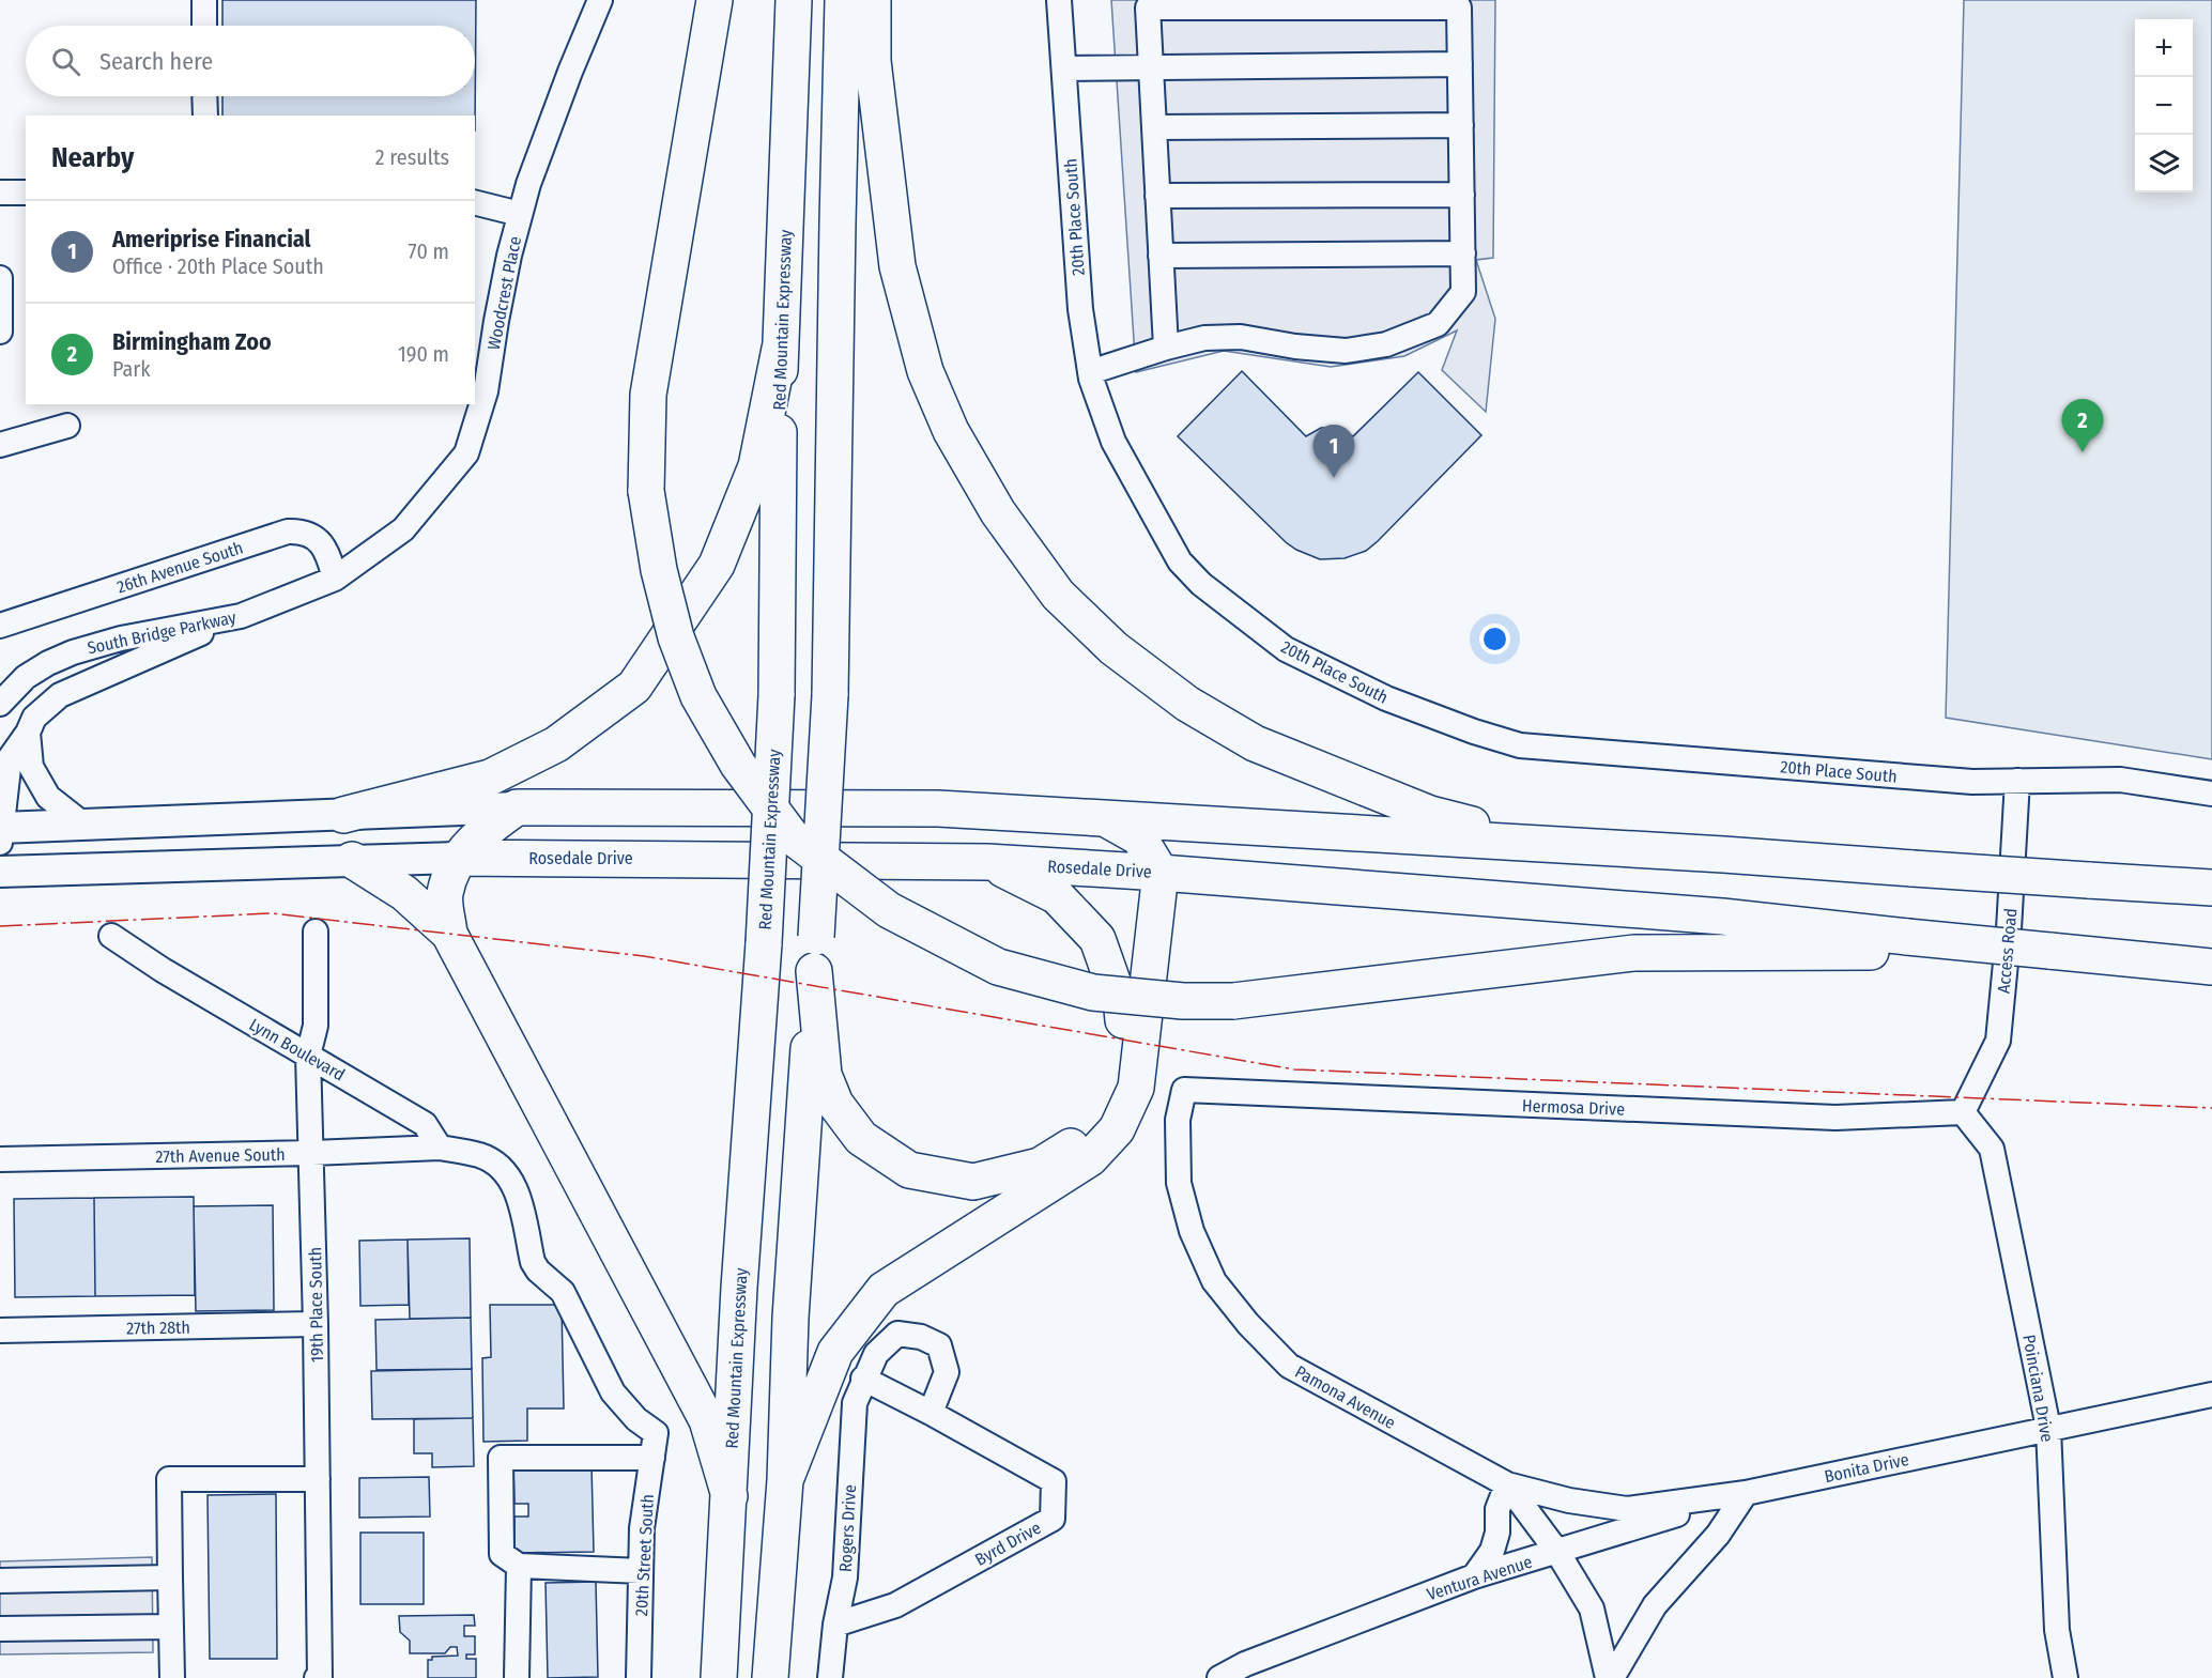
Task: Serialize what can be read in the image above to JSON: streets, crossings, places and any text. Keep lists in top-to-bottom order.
{
  "streets": {
    "highway": ["Red Mountain Expressway", "Rosedale Drive"],
    "street": [
      "20th Place South",
      "Woodcrest Place",
      "26th Avenue South",
      "South Bridge Parkway",
      "Access Road",
      "Lynn Boulevard",
      "Hermosa Drive",
      "27th Avenue South",
      "19th Place South",
      "27th 28th",
      "Poinciana Drive",
      "Pamona Avenue",
      "Bonita Drive",
      "Rogers Drive",
      "Byrd Drive",
      "20th Street South",
      "Ventura Avenue"
    ]
  },
  "crossings": [
    ["20th Place South", "Access Road"],
    ["Woodcrest Place", "26th Avenue South"],
    ["Woodcrest Place", "South Bridge Parkway"],
    ["26th Avenue South", "South Bridge Parkway"],
    ["Access Road", "Hermosa Drive"],
    ["Access Road", "Poinciana Drive"],
    ["Lynn Boulevard", "27th Avenue South"],
    ["Lynn Boulevard", "19th Place South"],
    ["Lynn Boulevard", "20th Street South"],
    ["Hermosa Drive", "Poinciana Drive"],
    ["Hermosa Drive", "Pamona Avenue"],
    ["27th Avenue South", "19th Place South"],
    ["27th Avenue South", "20th Street South"],
    ["19th Place South", "27th 28th"],
    ["Poinciana Drive", "Bonita Drive"],
    ["Pamona Avenue", "Bonita Drive"],
    ["Pamona Avenue", "Ventura Avenue"],
    ["Bonita Drive", "Ventura Avenue"],
    ["Rogers Drive", "Byrd Drive"]
  ],
  "page": {
    "map_buttons": ["+", "−"],
    "search": "Search here",
    "heading": ["Nearby", "2 results"],
    "list": [
      {
        "mark": "1",
        "name": "Ameriprise Financial",
        "note": "Office · 20th Place South",
        "value": "70 m"
      },
      {
        "mark": "2",
        "name": "Birmingham Zoo",
        "note": "Park",
        "value": "190 m"
      }
    ],
    "pins": ["2", "1"]
  }
}
